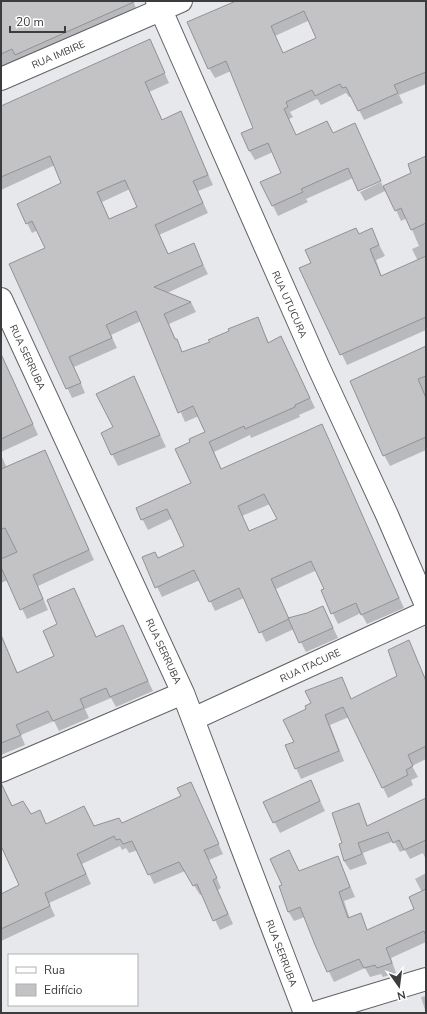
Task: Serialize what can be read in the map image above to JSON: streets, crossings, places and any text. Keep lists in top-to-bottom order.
{
  "streets": {
    "street": [
      "RUA IMBIRE",
      "RUA UTUCURA",
      "RUA SERRUBA",
      "RUA ITACURE"
    ]
  },
  "crossings": [
    ["RUA IMBIRE", "RUA UTUCURA"],
    ["RUA SERRUBA", "RUA ITACURE"]
  ],
  "legend": ["Rua", "Edifício"],
  "scale_bar": "20 m",
  "north": "bottom"
}
